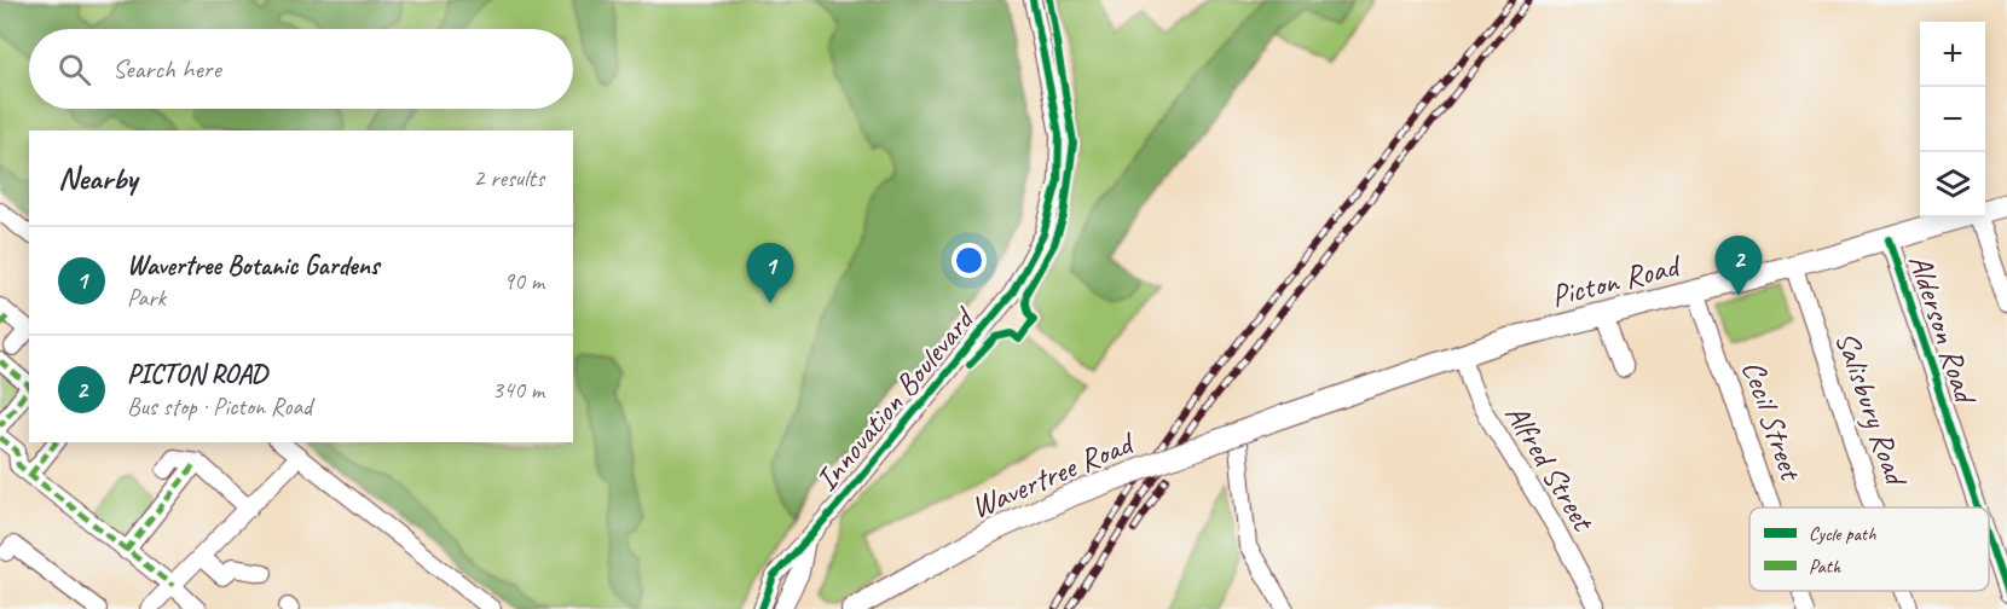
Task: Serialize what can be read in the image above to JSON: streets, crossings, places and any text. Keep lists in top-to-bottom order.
{
  "streets": {
    "main road": ["Picton Road", "Wavertree Road"],
    "street": [
      "Alderson Road",
      "Innovation Boulevard",
      "Salisbury Road",
      "Cecil Street",
      "Alfred Street"
    ]
  },
  "crossings": [
    ["Picton Road", "Alderson Road"],
    ["Picton Road", "Salisbury Road"],
    ["Picton Road", "Cecil Street"],
    ["Picton Road", "Alfred Street"],
    ["Picton Road", "Wavertree Road"]
  ],
  "legend": ["Cycle path", "Path"],
  "page": {
    "map_buttons": ["+", "−"],
    "search": "Search here",
    "heading": ["Nearby", "2 results"],
    "list": [
      {
        "mark": "1",
        "name": "Wavertree Botanic Gardens",
        "note": "Park",
        "value": "90 m"
      },
      {
        "mark": "2",
        "name": "PICTON ROAD",
        "note": "Bus stop · Picton Road",
        "value": "340 m"
      }
    ],
    "pins": ["2", "1"]
  }
}
